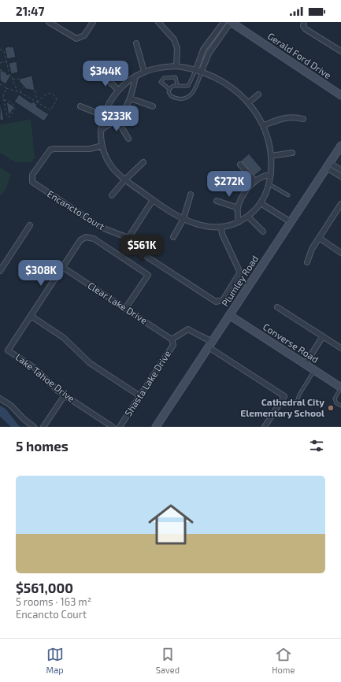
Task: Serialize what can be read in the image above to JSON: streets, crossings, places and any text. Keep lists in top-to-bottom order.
{
  "streets": {
    "street": [
      "Gerald Ford Drive",
      "Encancto Court",
      "Plumley Road",
      "Clear Lake Drive",
      "Converse Road",
      "Lake Tahoe Drive",
      "Shasta Lake Drive"
    ]
  },
  "crossings": [
    ["Plumley Road", "Converse Road"],
    ["Clear Lake Drive", "Shasta Lake Drive"]
  ],
  "places": ["Cathedral City Elementary School"],
  "page": {
    "status": "21:47",
    "price": [
      "$344K",
      "$233K",
      "$272K",
      "$561K",
      "$308K"
    ],
    "heading": "5 homes",
    "list": [
      {
        "name": "$561,000",
        "note": "5 rooms · 163 m² · Encancto Court"
      }
    ],
    "tabs": ["Map", "Saved", "Home"]
  }
}
